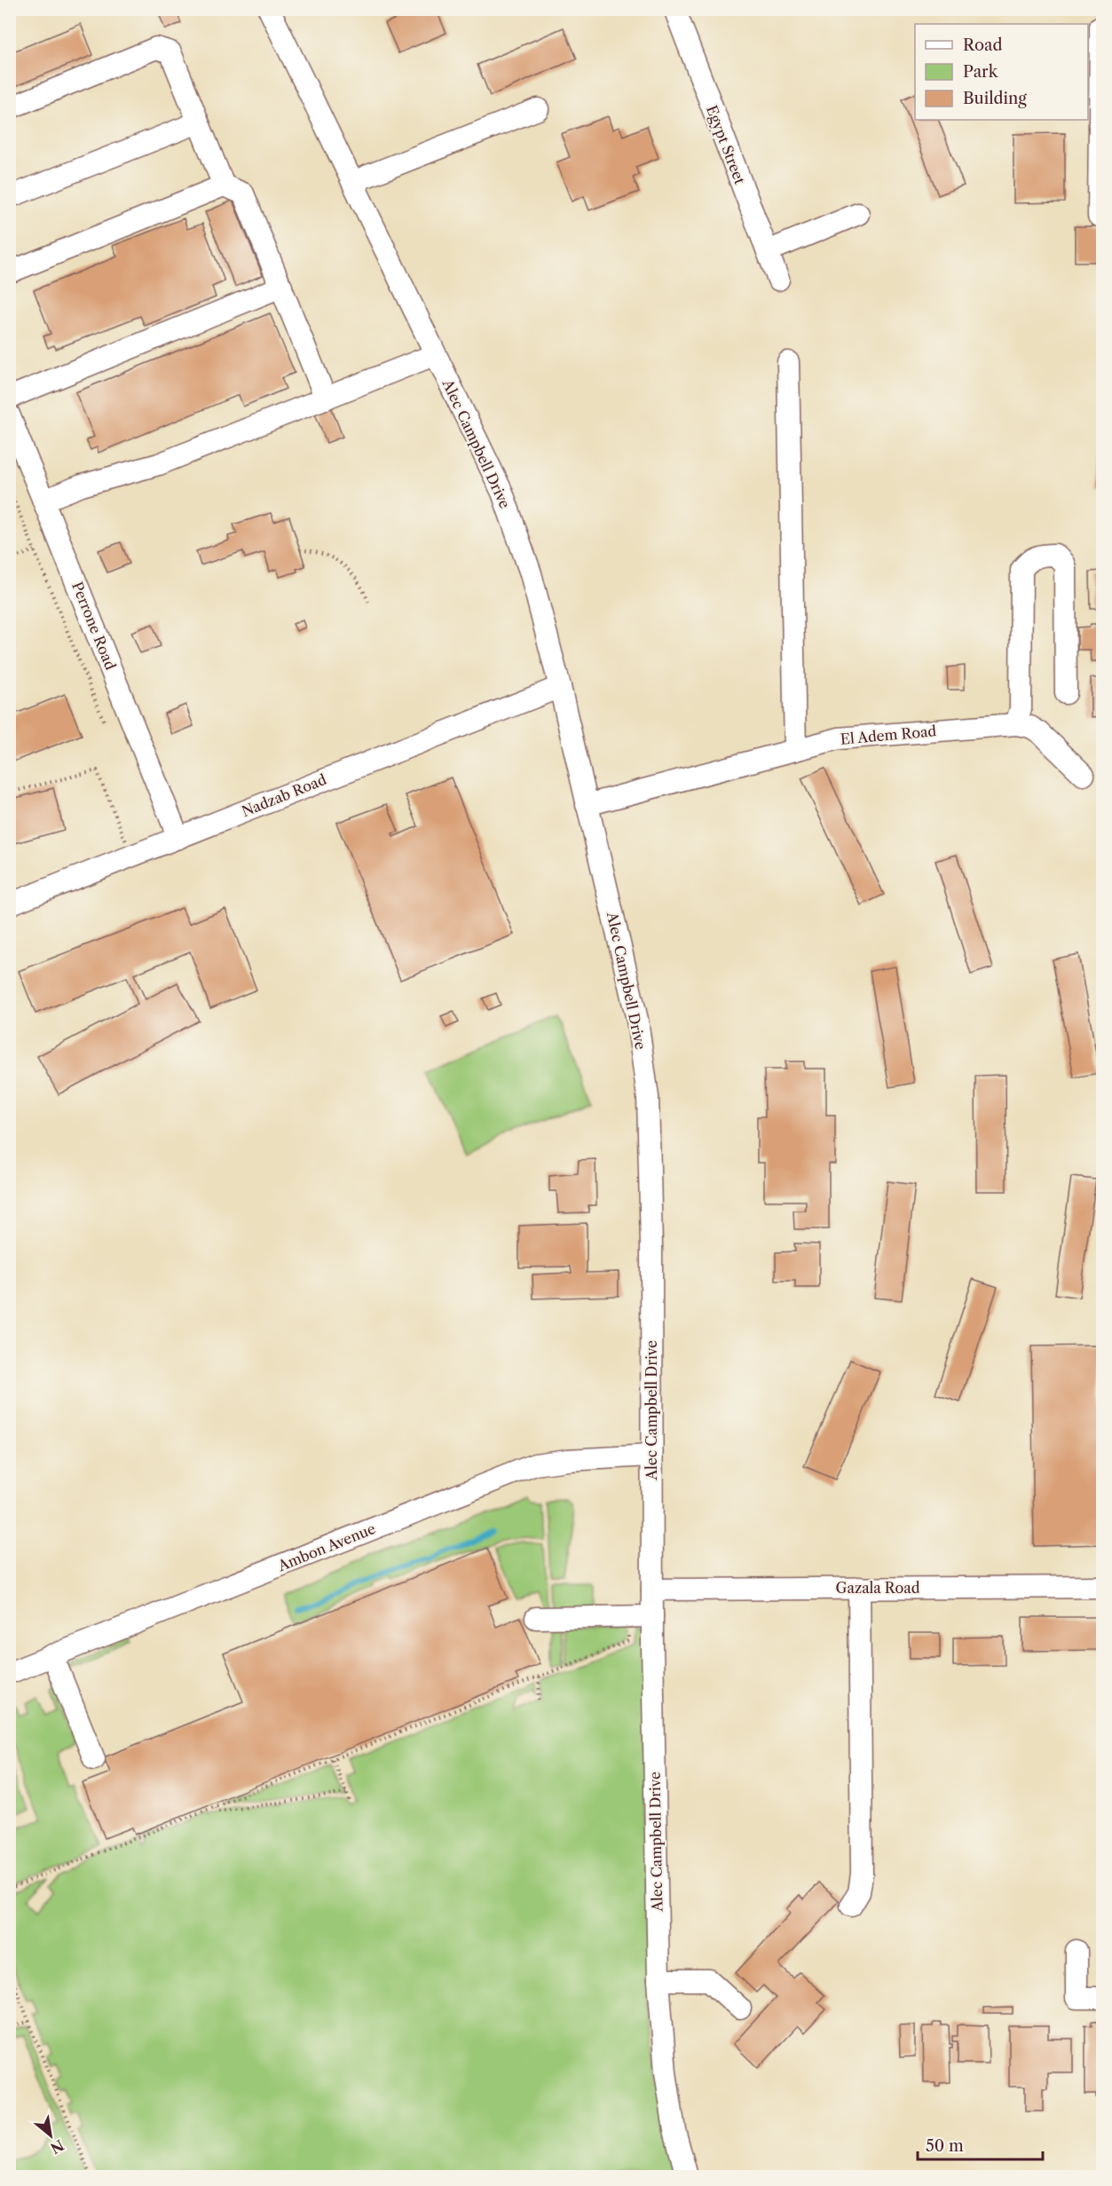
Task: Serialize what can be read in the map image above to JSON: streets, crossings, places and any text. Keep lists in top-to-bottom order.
{
  "streets": {
    "street": [
      "Egypt Street",
      "Alec Campbell Drive",
      "Perrone Road",
      "El Adem Road",
      "Nadzab Road",
      "Ambon Avenue",
      "Gazala Road"
    ]
  },
  "crossings": [
    ["Alec Campbell Drive", "El Adem Road"],
    ["Alec Campbell Drive", "Nadzab Road"],
    ["Alec Campbell Drive", "Ambon Avenue"],
    ["Alec Campbell Drive", "Gazala Road"],
    ["Perrone Road", "Nadzab Road"]
  ],
  "legend": ["Road", "Park", "Building"],
  "scale_bar": "50 m",
  "north": "bottom right"
}
